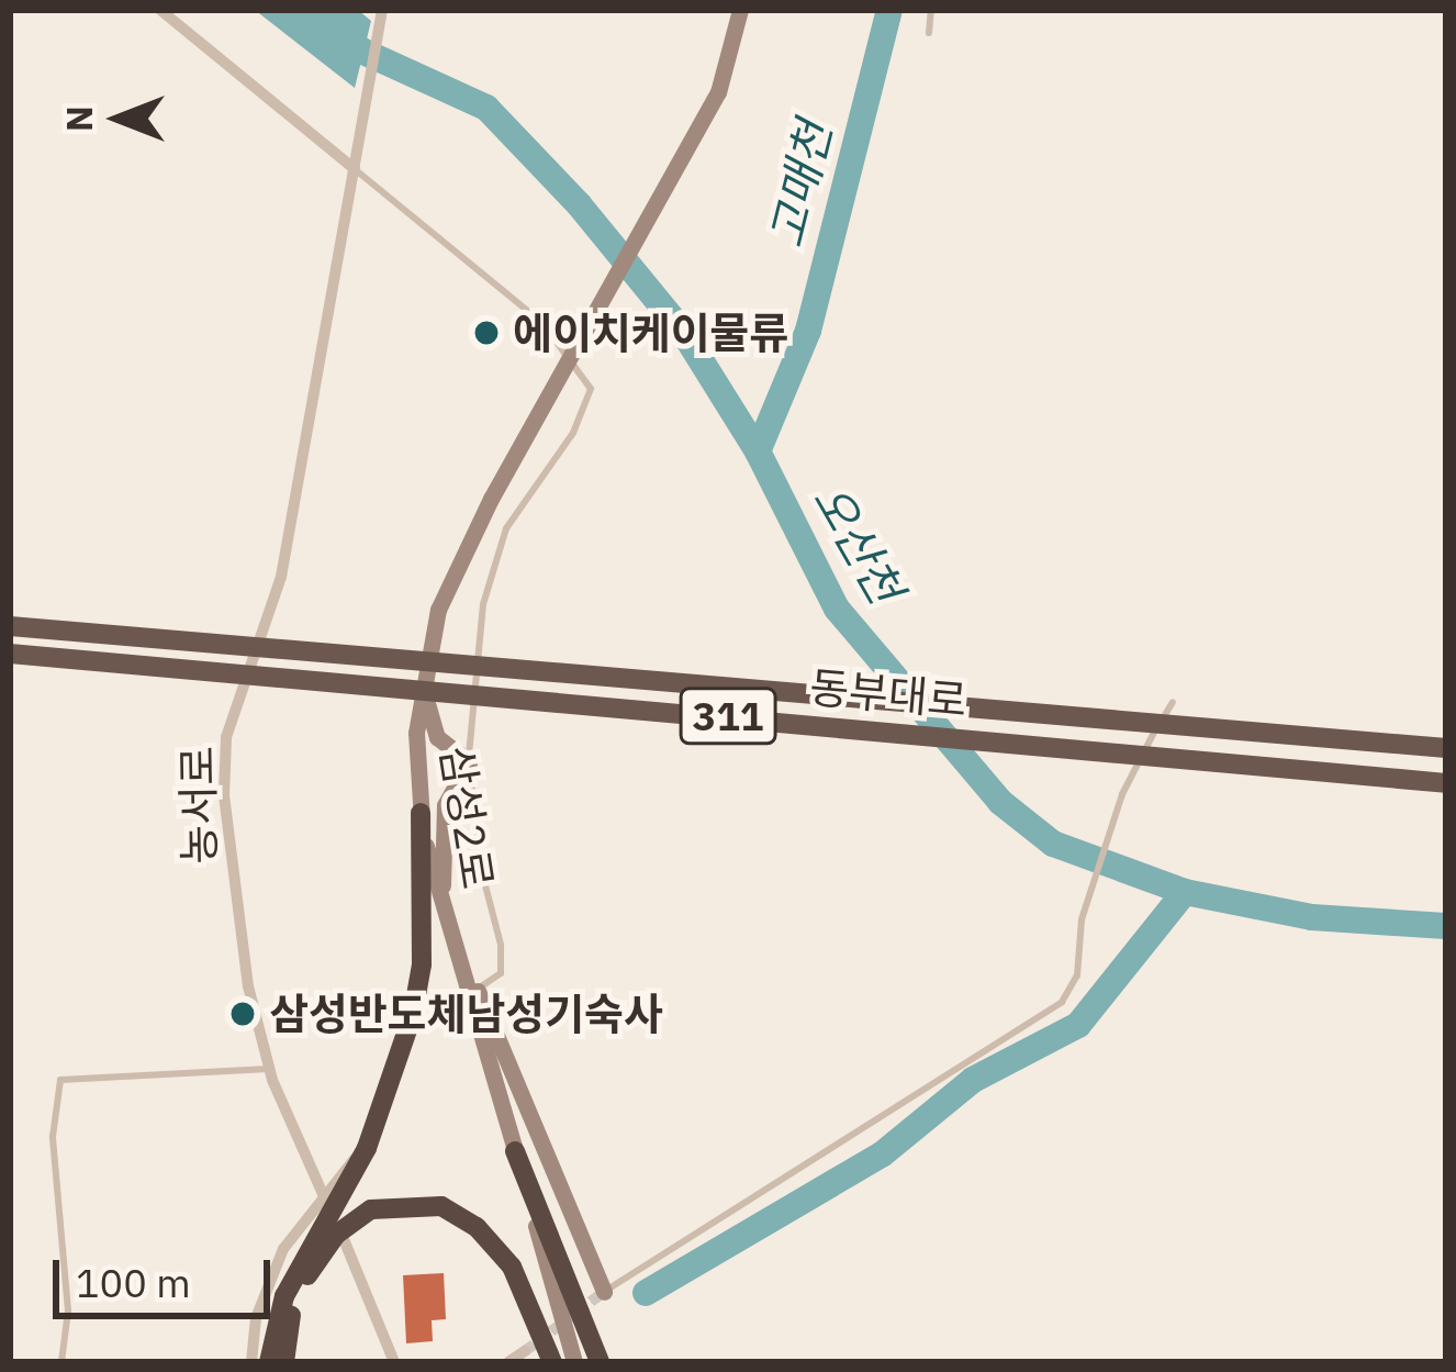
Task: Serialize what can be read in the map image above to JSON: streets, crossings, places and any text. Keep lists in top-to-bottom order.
{
  "streets": {
    "highway": ["동부대로", "311"],
    "main road": ["삼성2로"],
    "street": ["농서로"]
  },
  "water": ["고매천", "오산천"],
  "places": ["에이치케이물류", "삼성반도체남성기숙사"],
  "scale_bar": "100 m",
  "north": "left"
}
